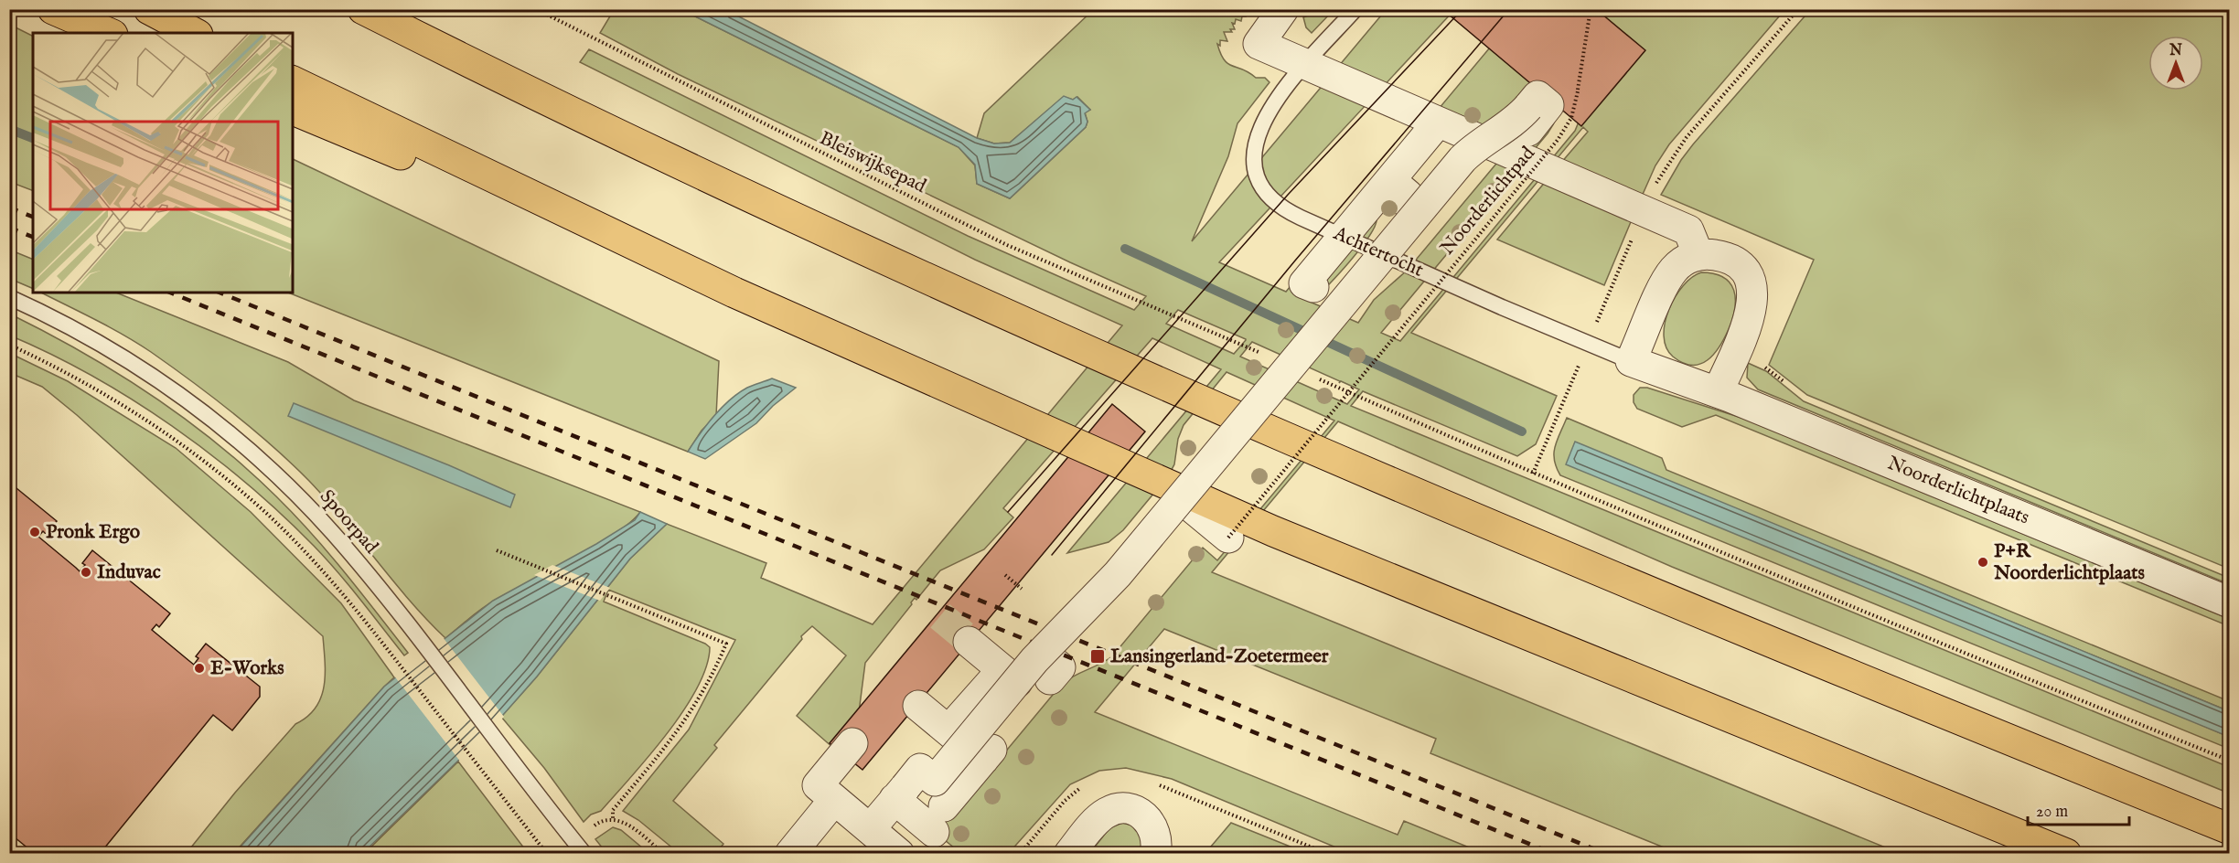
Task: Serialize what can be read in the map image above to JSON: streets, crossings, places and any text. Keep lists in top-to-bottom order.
{
  "streets": {
    "street": ["Noorderlichtplaats"],
    "lane": ["Achtertocht", "Spoorpad"],
    "path": ["Bleiswijksepad", "Noorderlichtpad"]
  },
  "crossings": [
    ["Achtertocht", "Noorderlichtplaats"]
  ],
  "places": {
    "other": [
      "Pronk Ergo",
      "P+R Noorderlichtplaats",
      "Induvac",
      "E-Works"
    ],
    "transit": ["Lansingerland-Zoetermeer"]
  },
  "scale_bar": "20 m",
  "north": "top"
}
